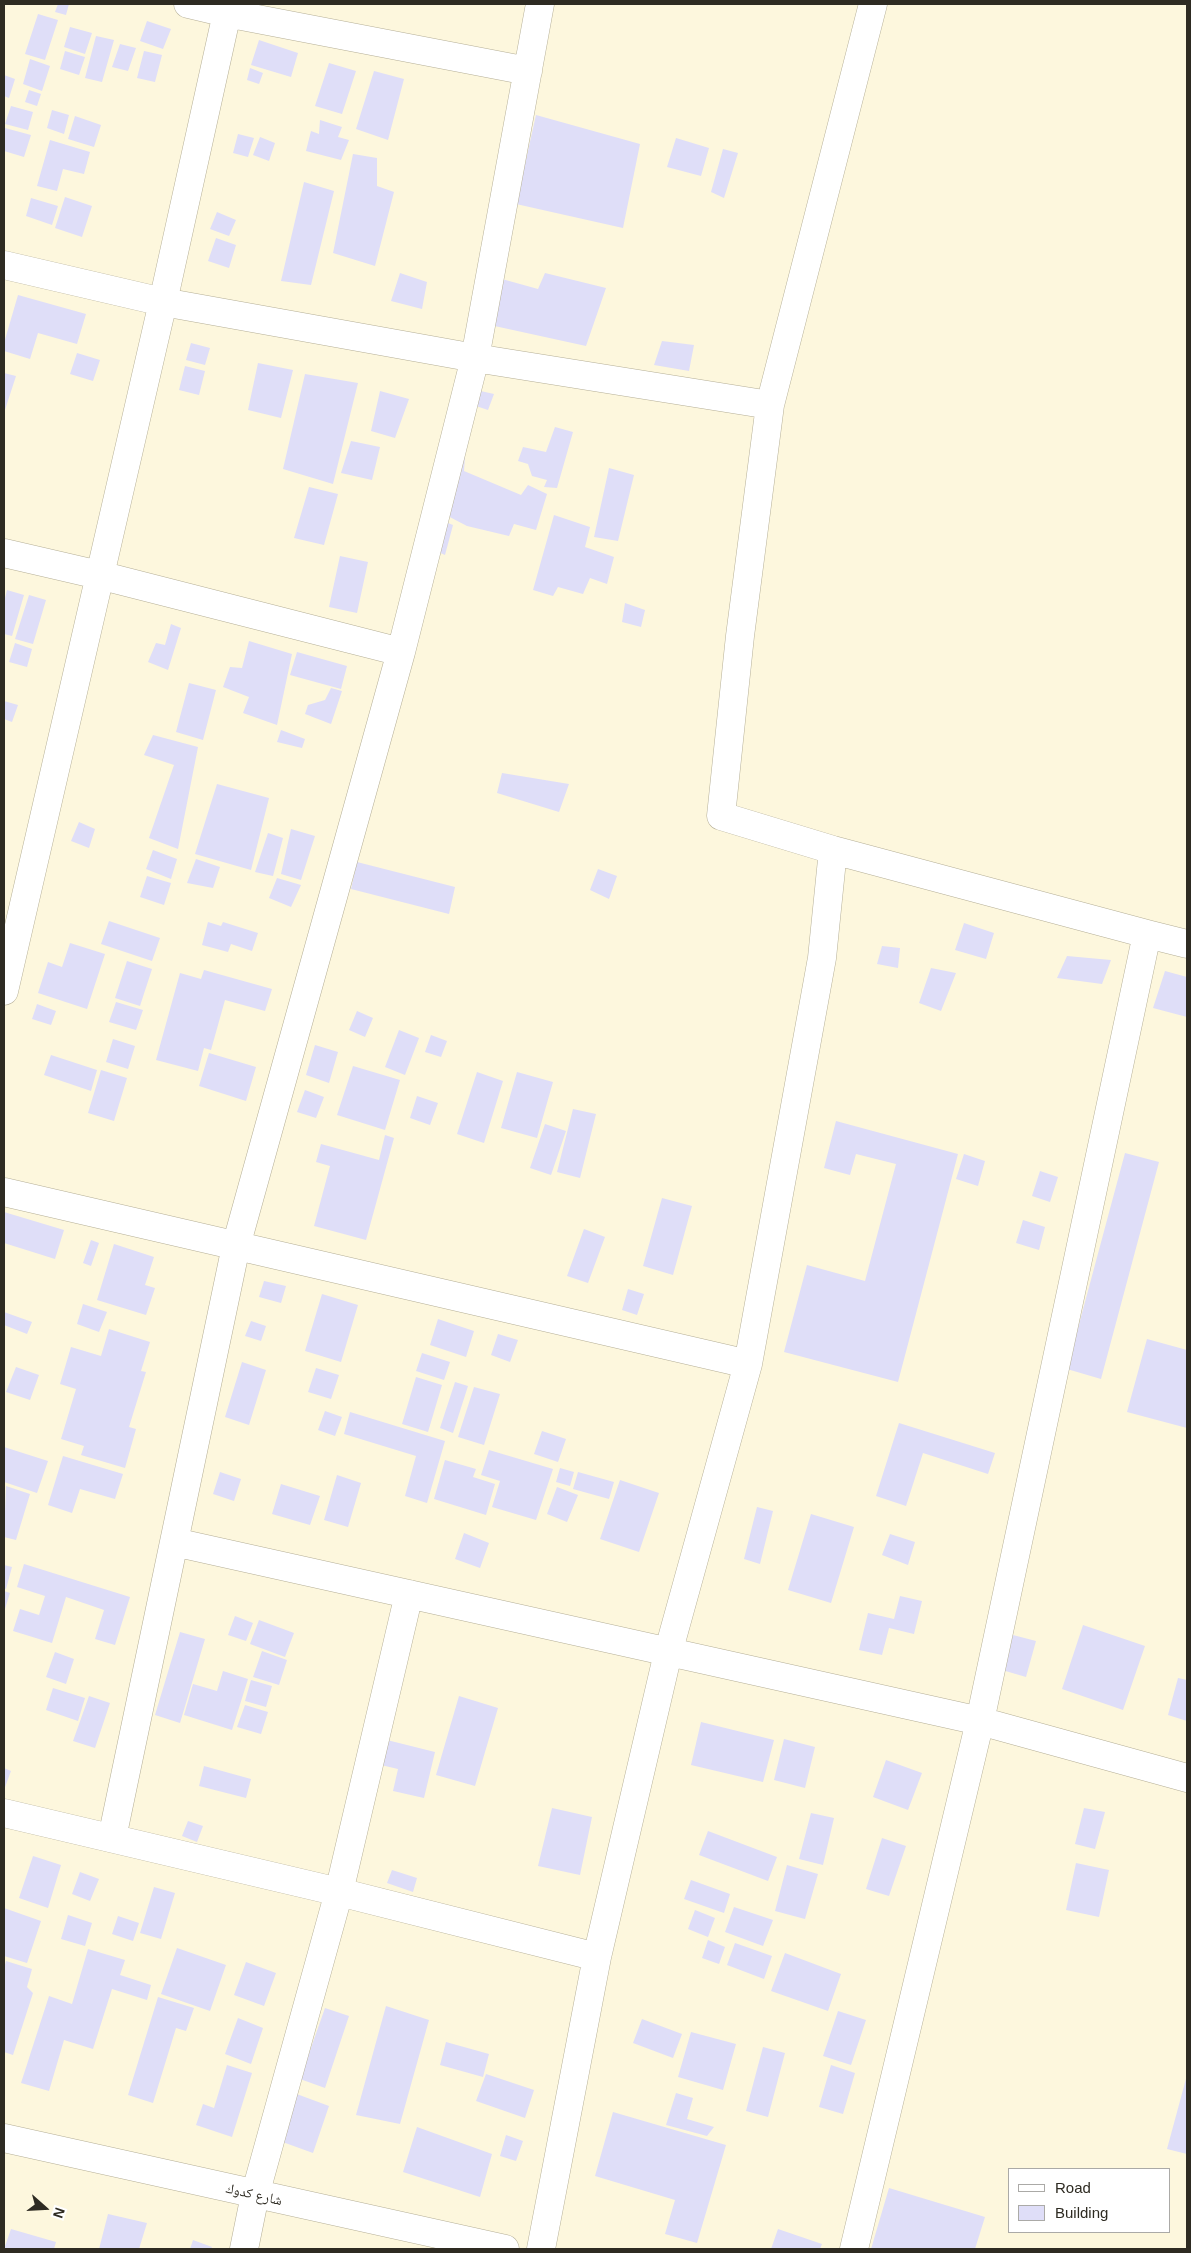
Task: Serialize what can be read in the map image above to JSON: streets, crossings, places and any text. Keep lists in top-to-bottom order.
{
  "streets": {
    "street": ["شارع كدوك"]
  },
  "legend": ["Road", "Building"],
  "north": "right"
}
